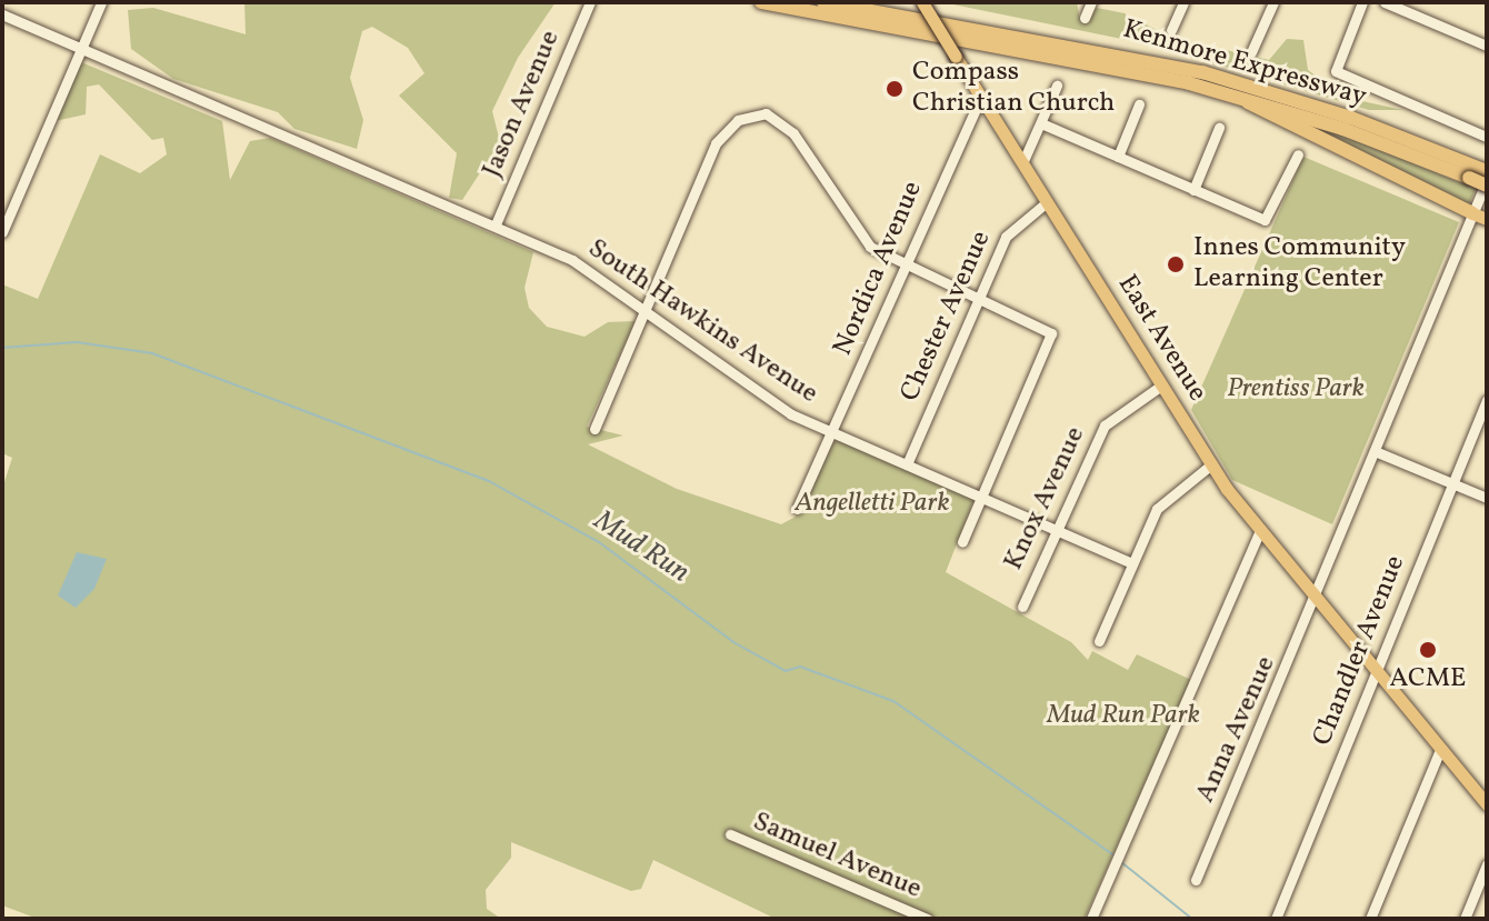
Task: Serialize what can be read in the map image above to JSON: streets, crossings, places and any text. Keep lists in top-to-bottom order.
{
  "streets": {
    "highway": ["Kenmore Expressway"],
    "main road": ["East Avenue"],
    "street": [
      "Jason Avenue",
      "Nordica Avenue",
      "Chester Avenue",
      "South Hawkins Avenue",
      "Knox Avenue",
      "Chandler Avenue",
      "Anna Avenue",
      "Samuel Avenue"
    ]
  },
  "crossings": [
    ["Kenmore Expressway", "Anna Avenue"],
    ["Jason Avenue", "South Hawkins Avenue"],
    ["Nordica Avenue", "South Hawkins Avenue"],
    ["Nordica Avenue", "East Avenue"],
    ["Chester Avenue", "South Hawkins Avenue"],
    ["Chester Avenue", "East Avenue"],
    ["South Hawkins Avenue", "Knox Avenue"],
    ["East Avenue", "Knox Avenue"],
    ["East Avenue", "Chandler Avenue"],
    ["East Avenue", "Anna Avenue"]
  ],
  "water": ["Mud Run"],
  "parks": ["Prentiss Park", "Angelletti Park", "Mud Run Park"],
  "places": ["Compass Christian Church", "Innes Community Learning Center", "ACME"]
}
